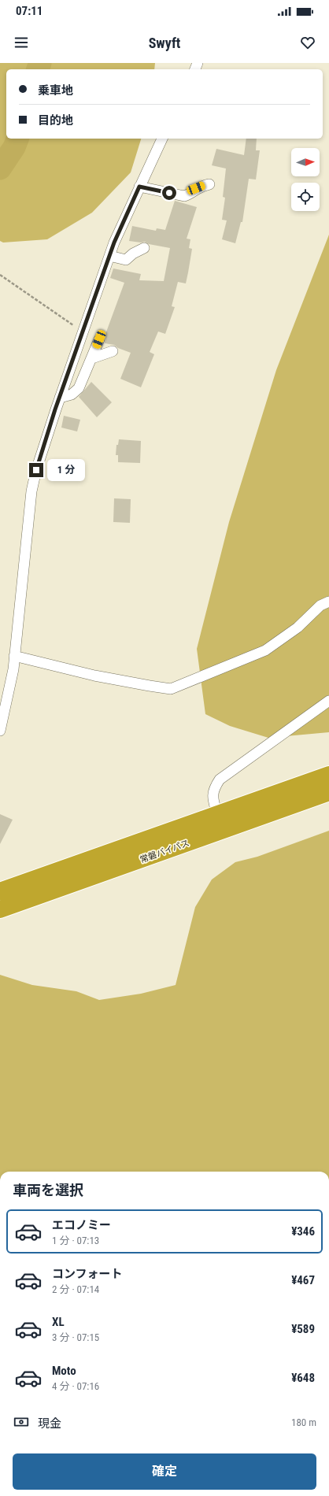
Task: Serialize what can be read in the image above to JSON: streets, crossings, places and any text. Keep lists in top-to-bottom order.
{
  "streets": {
    "highway": ["常磐バイパス"]
  },
  "north": "right",
  "page": {
    "status": "07:11",
    "header": "Swyft",
    "banner": ["乗車地", "目的地"],
    "bubble": "1 分",
    "heading": "車両を選択",
    "list": [
      {
        "name": "エコノミー",
        "note": "1 分 · 07:13",
        "value": "¥346"
      },
      {
        "name": "コンフォート",
        "note": "2 分 · 07:14",
        "value": "¥467"
      },
      {
        "name": "XL",
        "note": "3 分 · 07:15",
        "value": "¥589"
      },
      {
        "name": "Moto",
        "note": "4 分 · 07:16",
        "value": "¥648"
      }
    ],
    "pay": ["現金", "180 m"],
    "buttons": "確定"
  }
}
